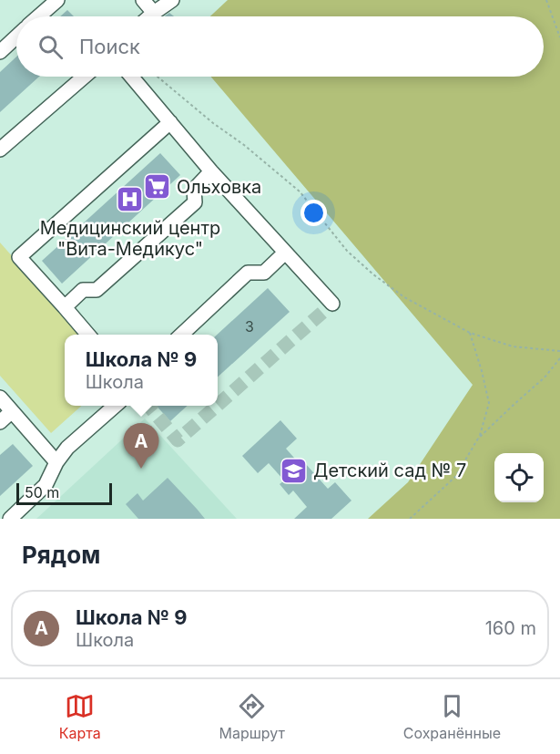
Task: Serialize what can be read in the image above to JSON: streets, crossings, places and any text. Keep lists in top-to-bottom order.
{
  "places": {
    "supermarket": ["Ольховка"],
    "hospital": ["Медицинский центр \"Вита-Медикус\""],
    "school or university": ["Детский сад № 7"]
  },
  "house_numbers": ["3"],
  "scale_bar": "50 m",
  "page": {
    "search": "Поиск",
    "popup": ["Школа № 9", "Школа"],
    "pins": "A",
    "scale": "50 m",
    "heading": "Рядом",
    "list": [
      {
        "mark": "A",
        "name": "Школа № 9",
        "note": "Школа",
        "value": "160 m"
      }
    ],
    "nav": ["Карта", "Маршрут", "Сохранённые"]
  }
}
